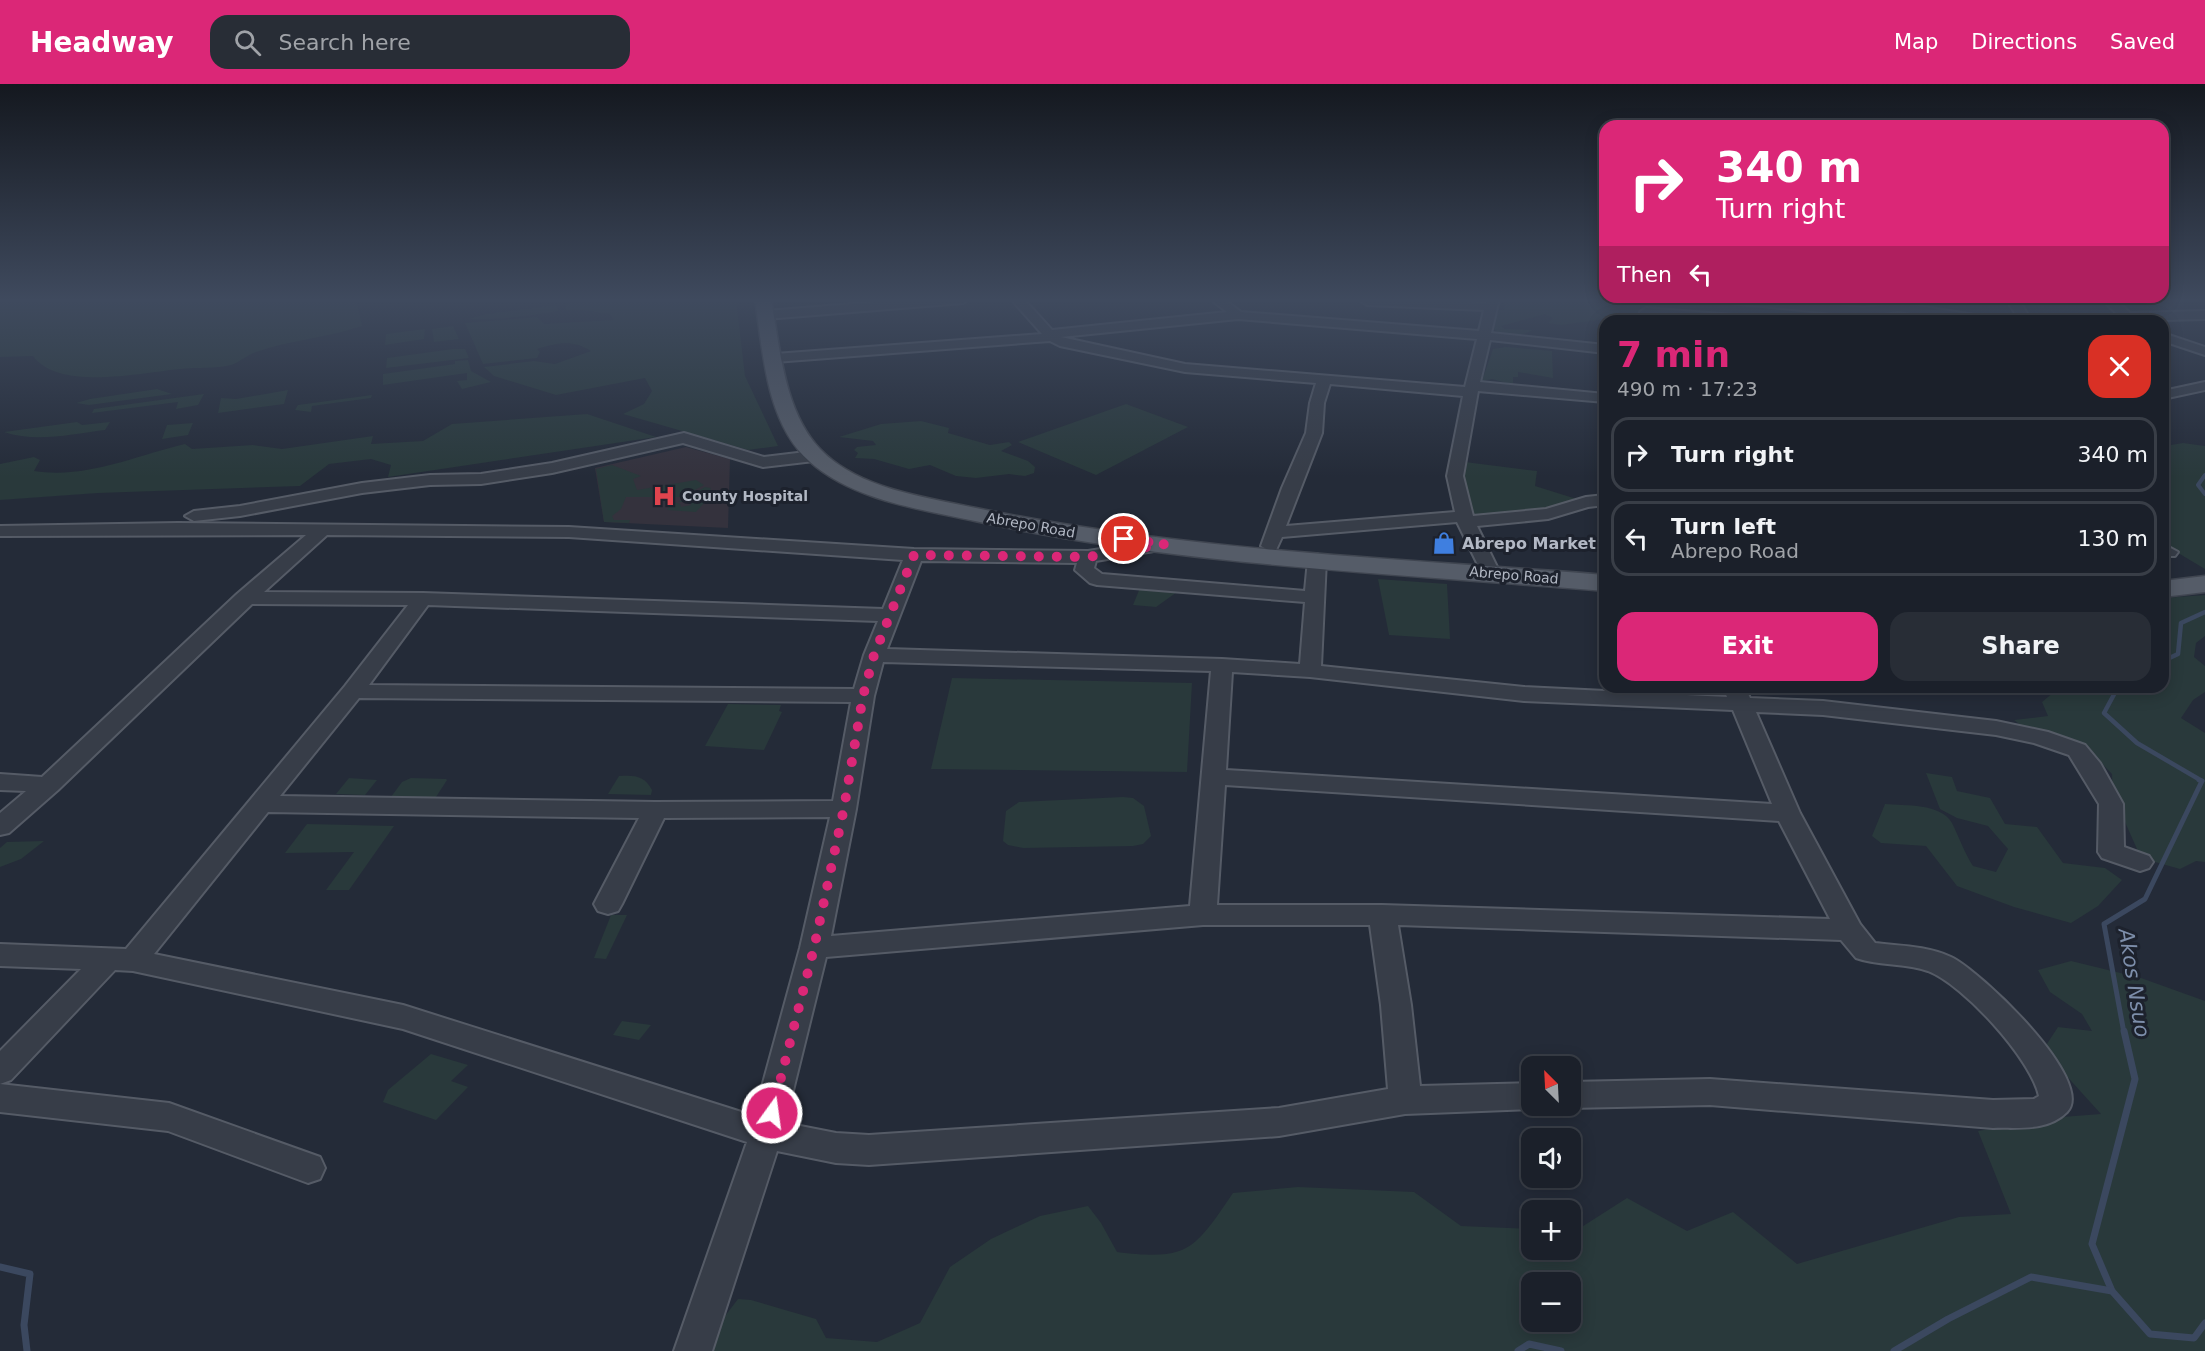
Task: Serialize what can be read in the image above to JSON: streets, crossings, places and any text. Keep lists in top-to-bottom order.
{
  "streets": {
    "main road": ["Abrepo Road"]
  },
  "water": ["Akos Nsuo"],
  "places": {
    "hospital": ["County Hospital"],
    "shop": ["Abrepo Market"]
  },
  "north": "top left",
  "page": {
    "header": "Headway",
    "search": "Search here",
    "nav": ["Map", "Directions", "Saved"],
    "turn": ["340 m", "Turn right"],
    "then": "Then",
    "heading": ["7 min", "490 m · 17:23"],
    "list": [
      {
        "name": "Turn right",
        "value": "340 m"
      },
      {
        "name": "Turn left",
        "note": "Abrepo Road",
        "value": "130 m"
      }
    ],
    "buttons": ["Exit", "Share"],
    "map_buttons": ["+", "−"]
  }
}
